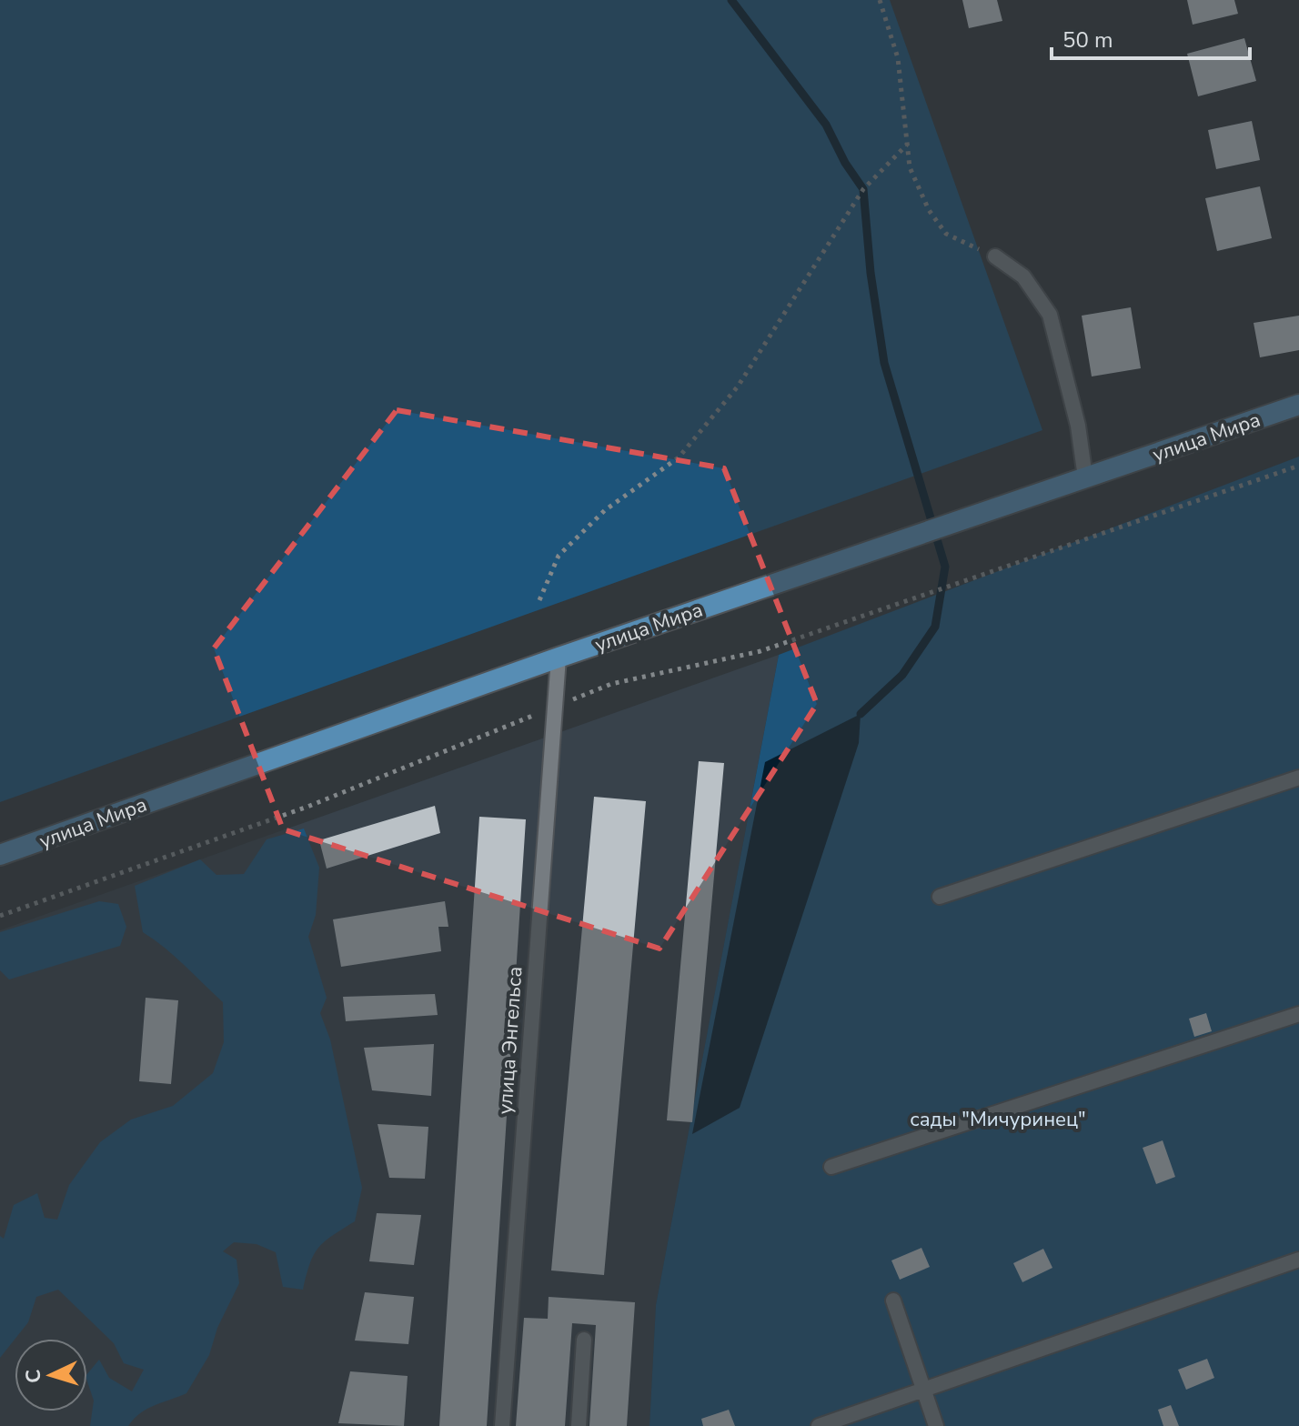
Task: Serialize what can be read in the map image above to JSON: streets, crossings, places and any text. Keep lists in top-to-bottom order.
{
  "streets": {
    "main road": ["улица Мира"],
    "lane": ["улица Энгельса"]
  },
  "crossings": [
    ["улица Мира", "улица Энгельса"]
  ],
  "parks": ["сады \"Мичуринец\""],
  "scale_bar": "50 m",
  "north": "left"
}
